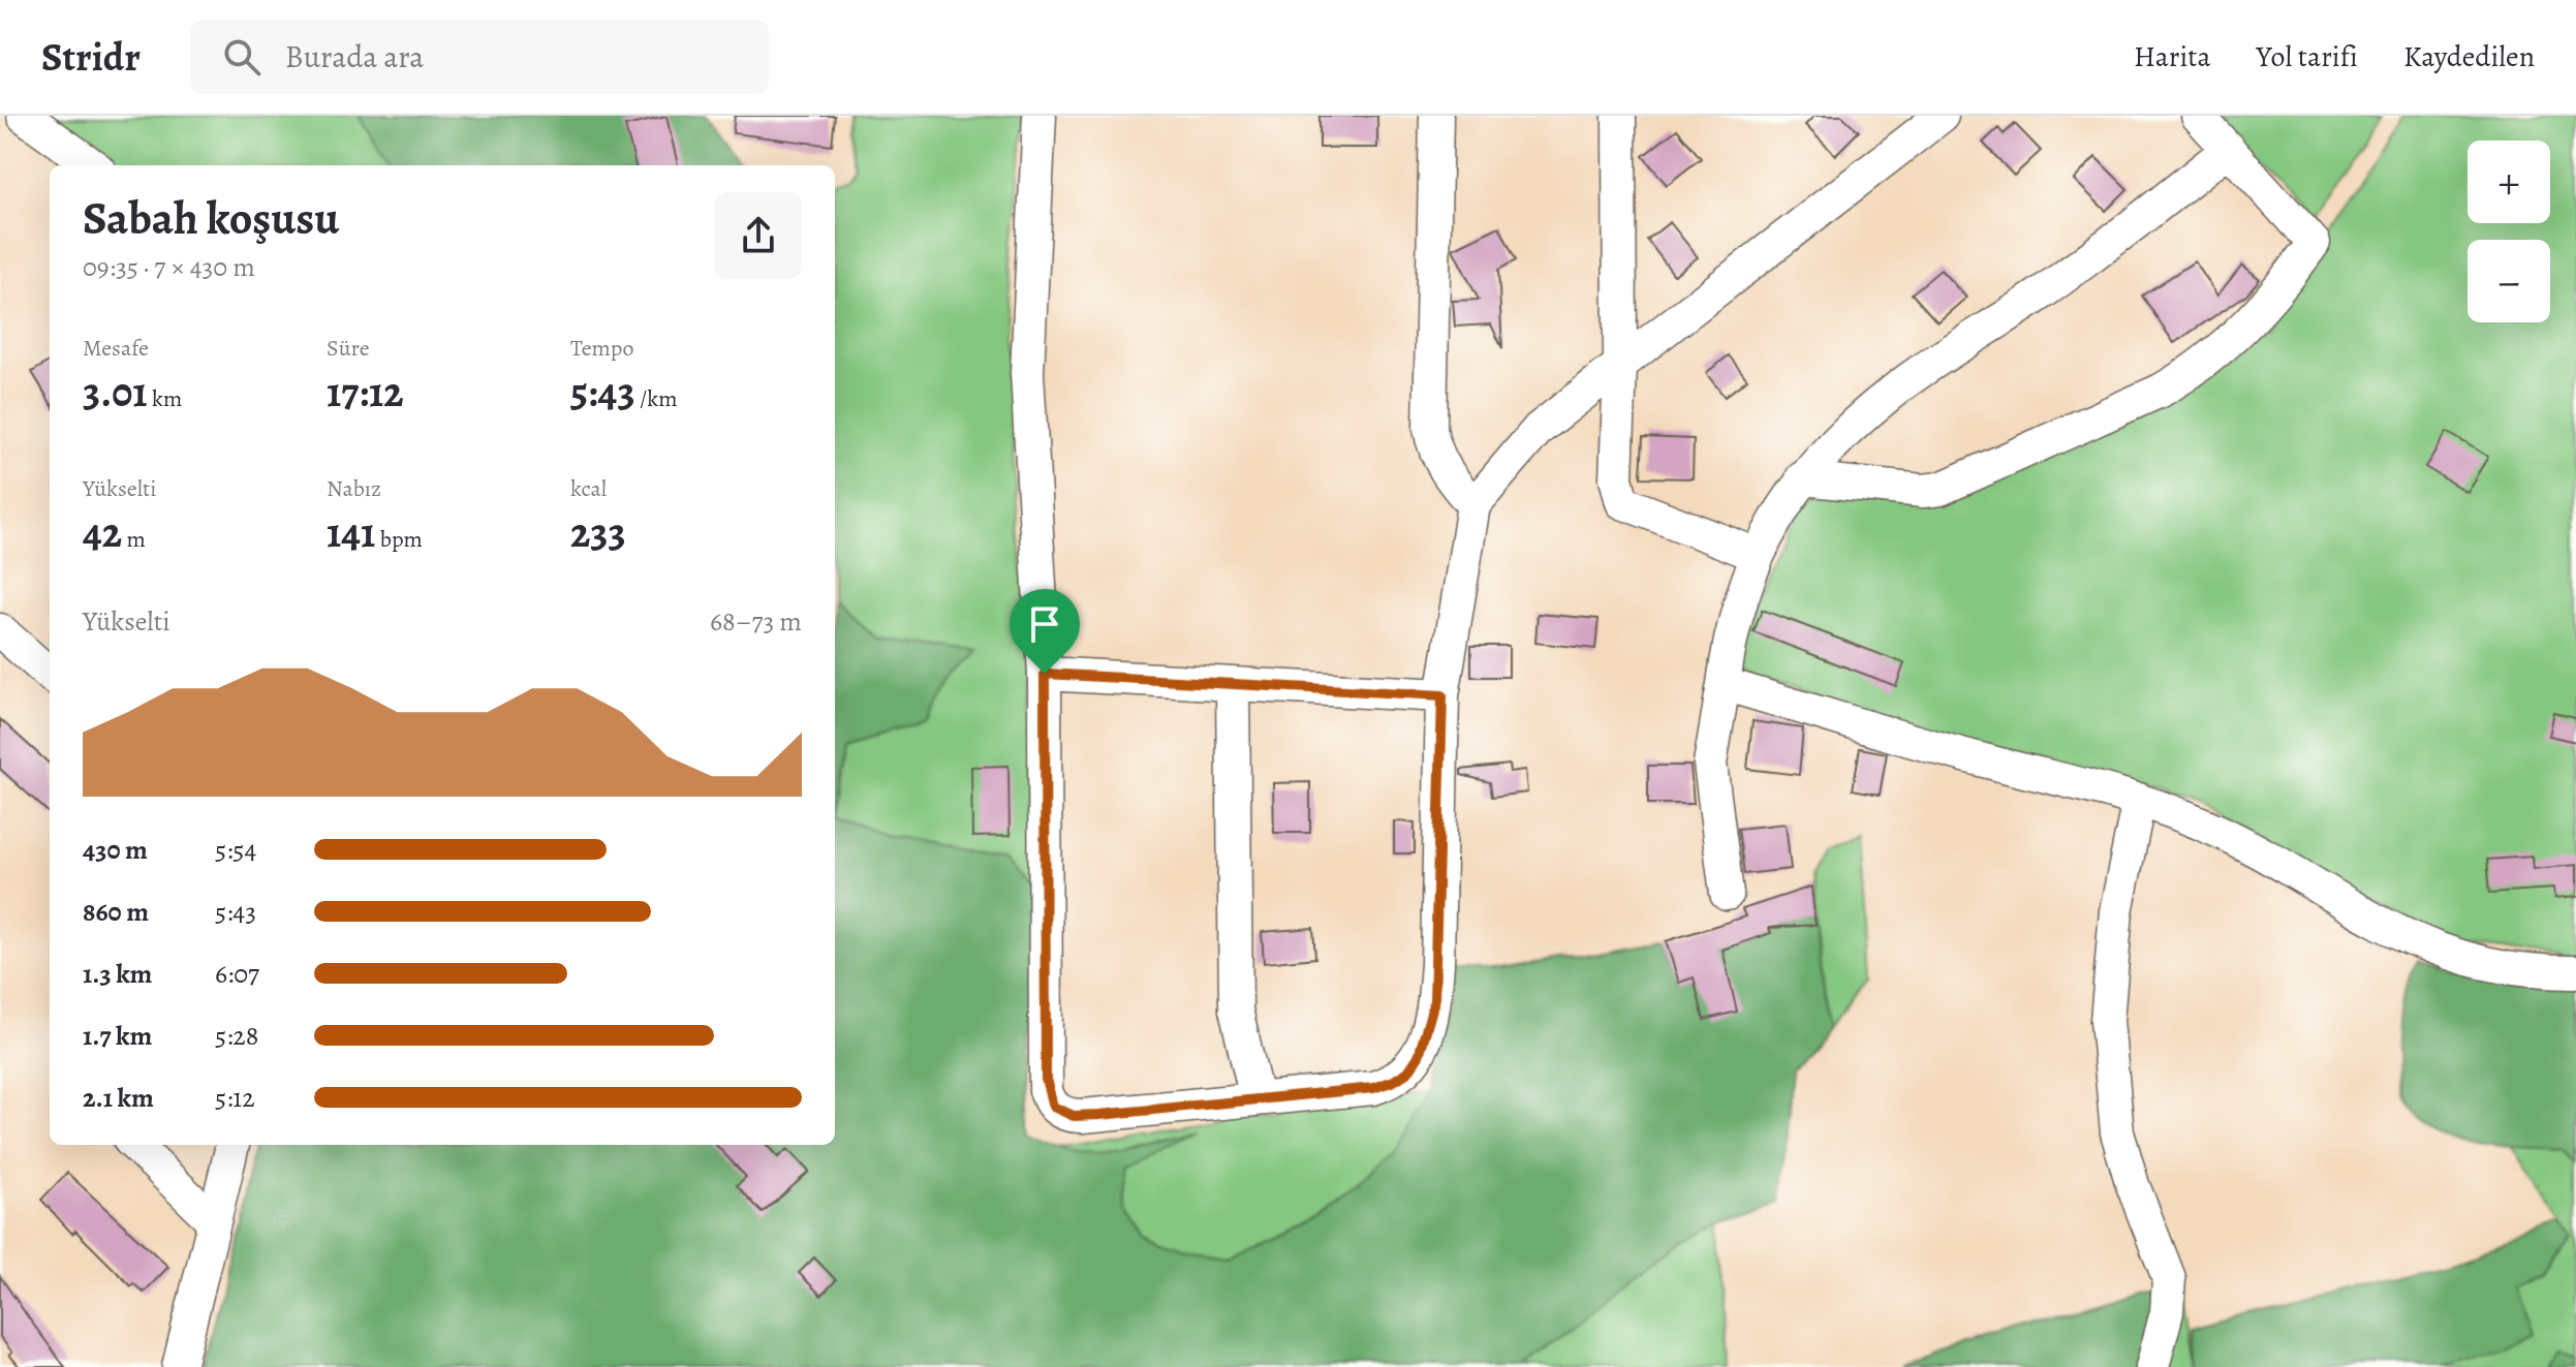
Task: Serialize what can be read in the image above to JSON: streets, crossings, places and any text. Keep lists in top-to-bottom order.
{
  "page": {
    "header": "Stridr",
    "search": "Burada ara",
    "nav": ["Harita", "Yol tarifi", "Kaydedilen"],
    "map_buttons": ["+", "−"],
    "heading": ["Sabah koşusu", "09:35 · 7 × 430 m"],
    "stats": [
      ["Mesafe", "3.01 km"],
      ["Süre", "17:12"],
      ["Tempo", "5:43 /km"],
      ["Yükselti", "42 m"],
      ["Nabız", "141 bpm"],
      ["kcal", "233"]
    ],
    "chart": ["Yükselti", "68–73 m"],
    "list": [
      {
        "name": "430 m",
        "note": "5:54"
      },
      {
        "name": "860 m",
        "note": "5:43"
      },
      {
        "name": "1.3 km",
        "note": "6:07"
      },
      {
        "name": "1.7 km",
        "note": "5:28"
      },
      {
        "name": "2.1 km",
        "note": "5:12"
      }
    ]
  }
}
